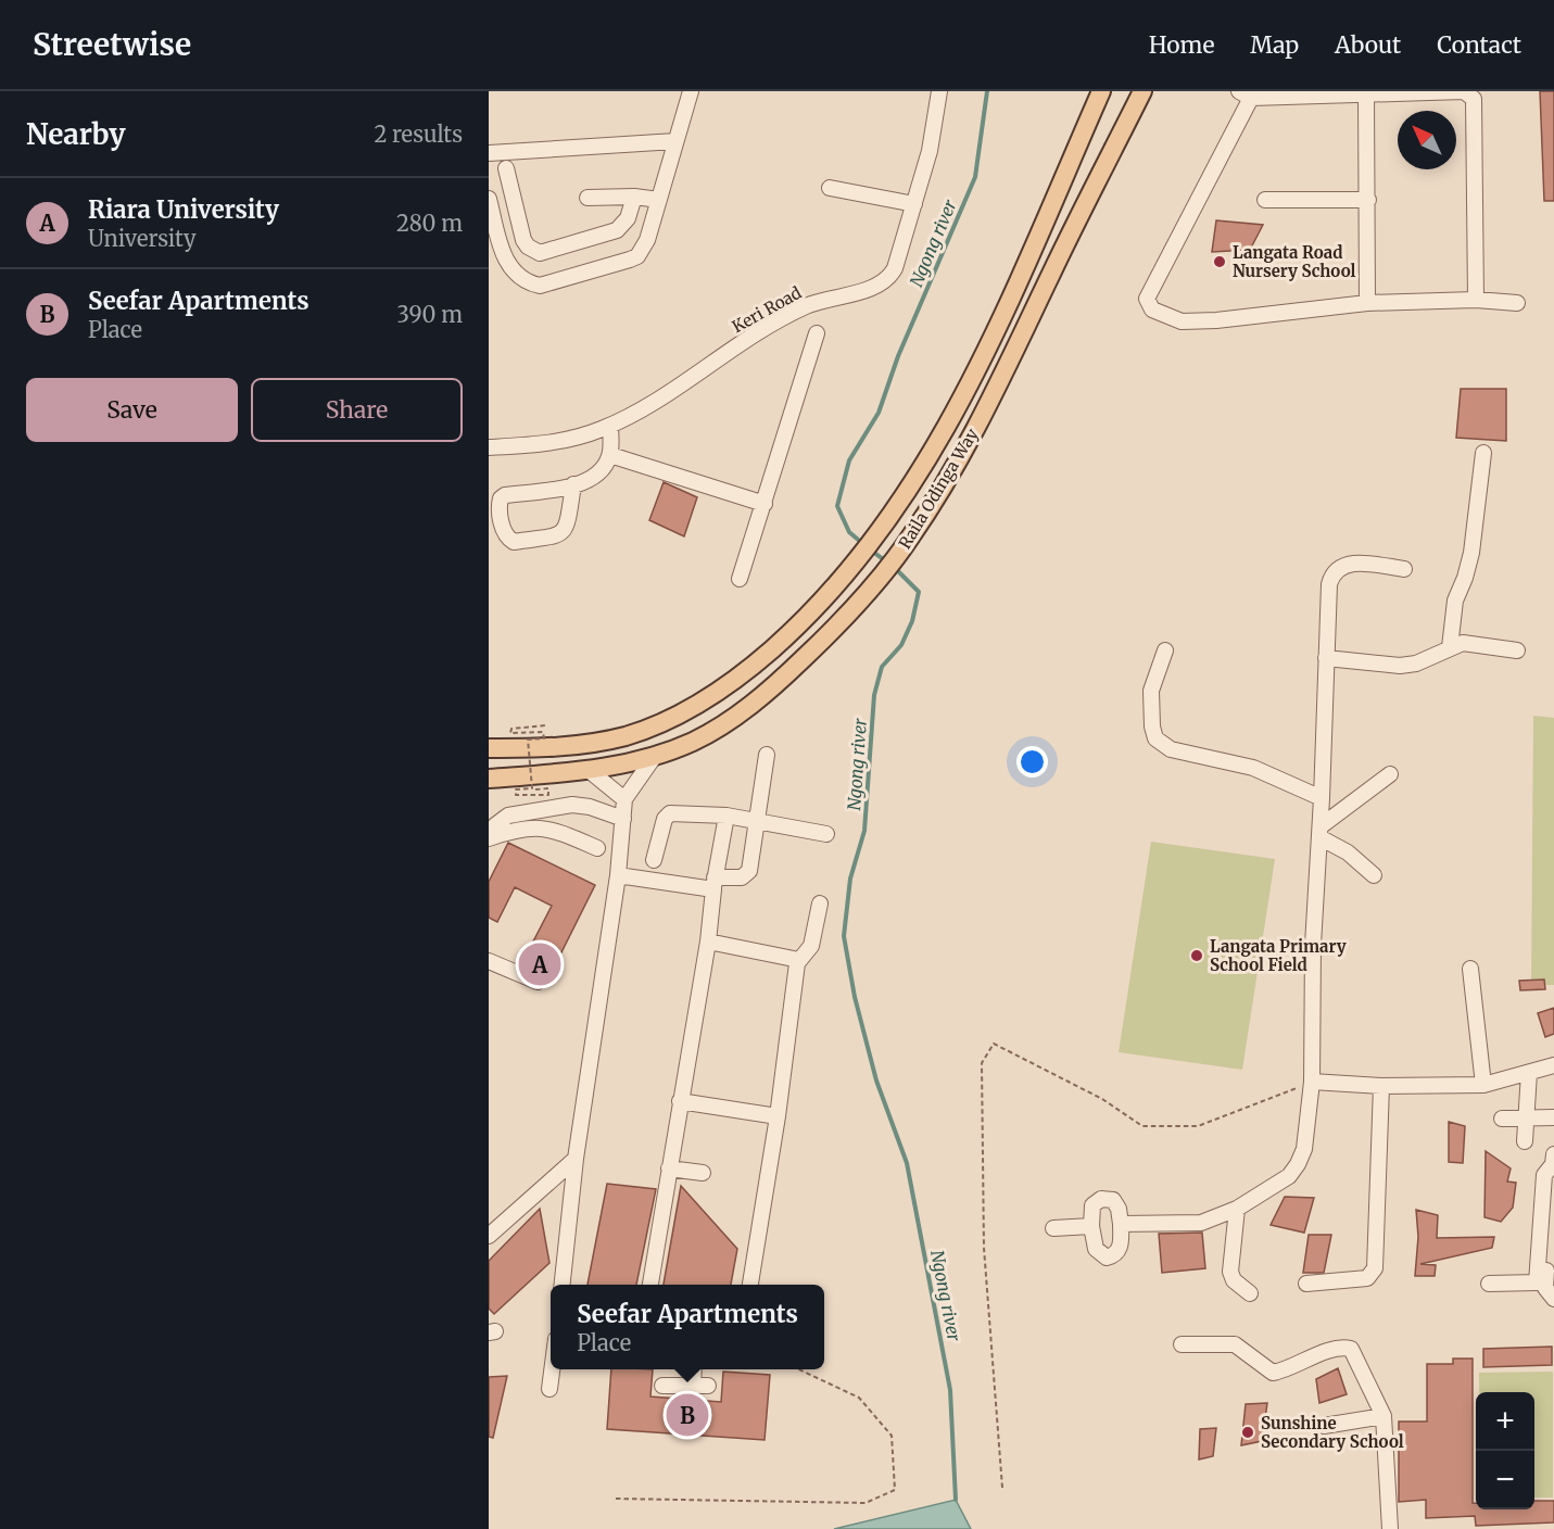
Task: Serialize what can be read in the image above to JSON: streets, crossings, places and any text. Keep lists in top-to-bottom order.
{
  "streets": {
    "main road": ["Raila Odinga Way"],
    "street": ["Keri Road"]
  },
  "water": ["Ngong river"],
  "places": ["Langata Road Nursery School", "Langata Primary School Field", "Sunshine Secondary School"],
  "north": "top left",
  "page": {
    "header": "Streetwise",
    "nav": [
      "Home",
      "Map",
      "About",
      "Contact"
    ],
    "heading": ["Nearby", "2 results"],
    "list": [
      {
        "mark": "A",
        "name": "Riara University",
        "note": "University",
        "value": "280 m"
      },
      {
        "mark": "B",
        "name": "Seefar Apartments",
        "note": "Place",
        "value": "390 m"
      }
    ],
    "buttons": ["Save", "Share"],
    "pins": ["A", "B"],
    "popup": ["Seefar Apartments", "Place"],
    "map_buttons": ["+", "−"]
  }
}
